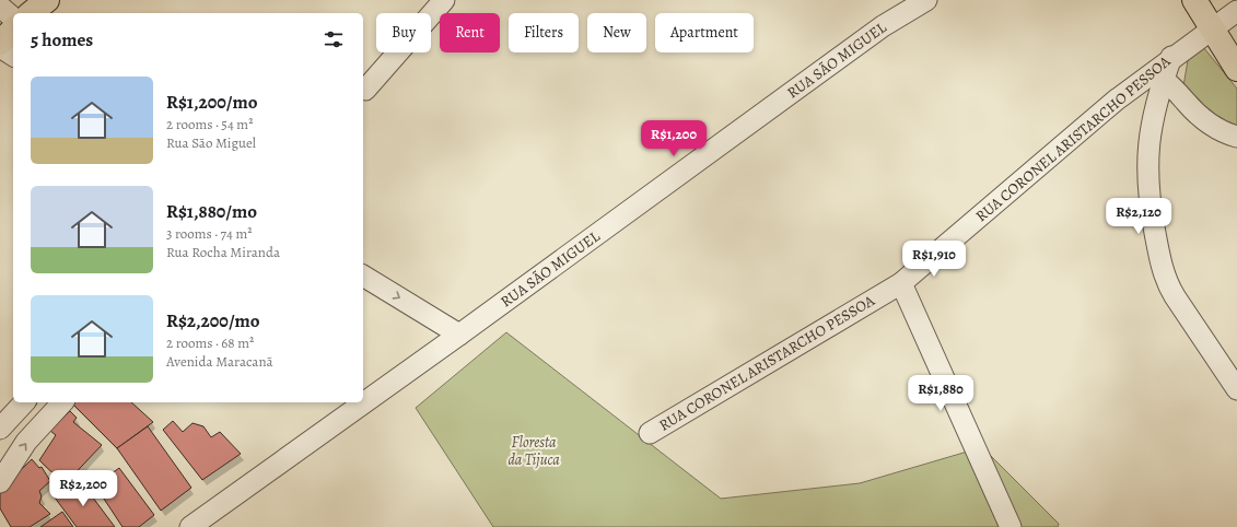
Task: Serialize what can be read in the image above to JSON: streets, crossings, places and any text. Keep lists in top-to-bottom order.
{
  "streets": {
    "street": ["RUA SÃO MIGUEL", "RUA CORONEL ARISTARCHO PESSOA"]
  },
  "parks": ["Floresta da Tijuca"],
  "page": {
    "chip": [
      "Buy",
      "Rent",
      "Filters",
      "New",
      "Apartment"
    ],
    "heading": "5 homes",
    "list": [
      {
        "name": "R$1,200/mo",
        "note": "2 rooms · 54 m² · Rua São Miguel"
      },
      {
        "name": "R$1,880/mo",
        "note": "3 rooms · 74 m² · Rua Rocha Miranda"
      },
      {
        "name": "R$2,200/mo",
        "note": "2 rooms · 68 m² · Avenida Maracanã"
      }
    ],
    "price": [
      "R$1,200",
      "R$2,120",
      "R$1,910",
      "R$1,880",
      "R$2,200"
    ]
  }
}
